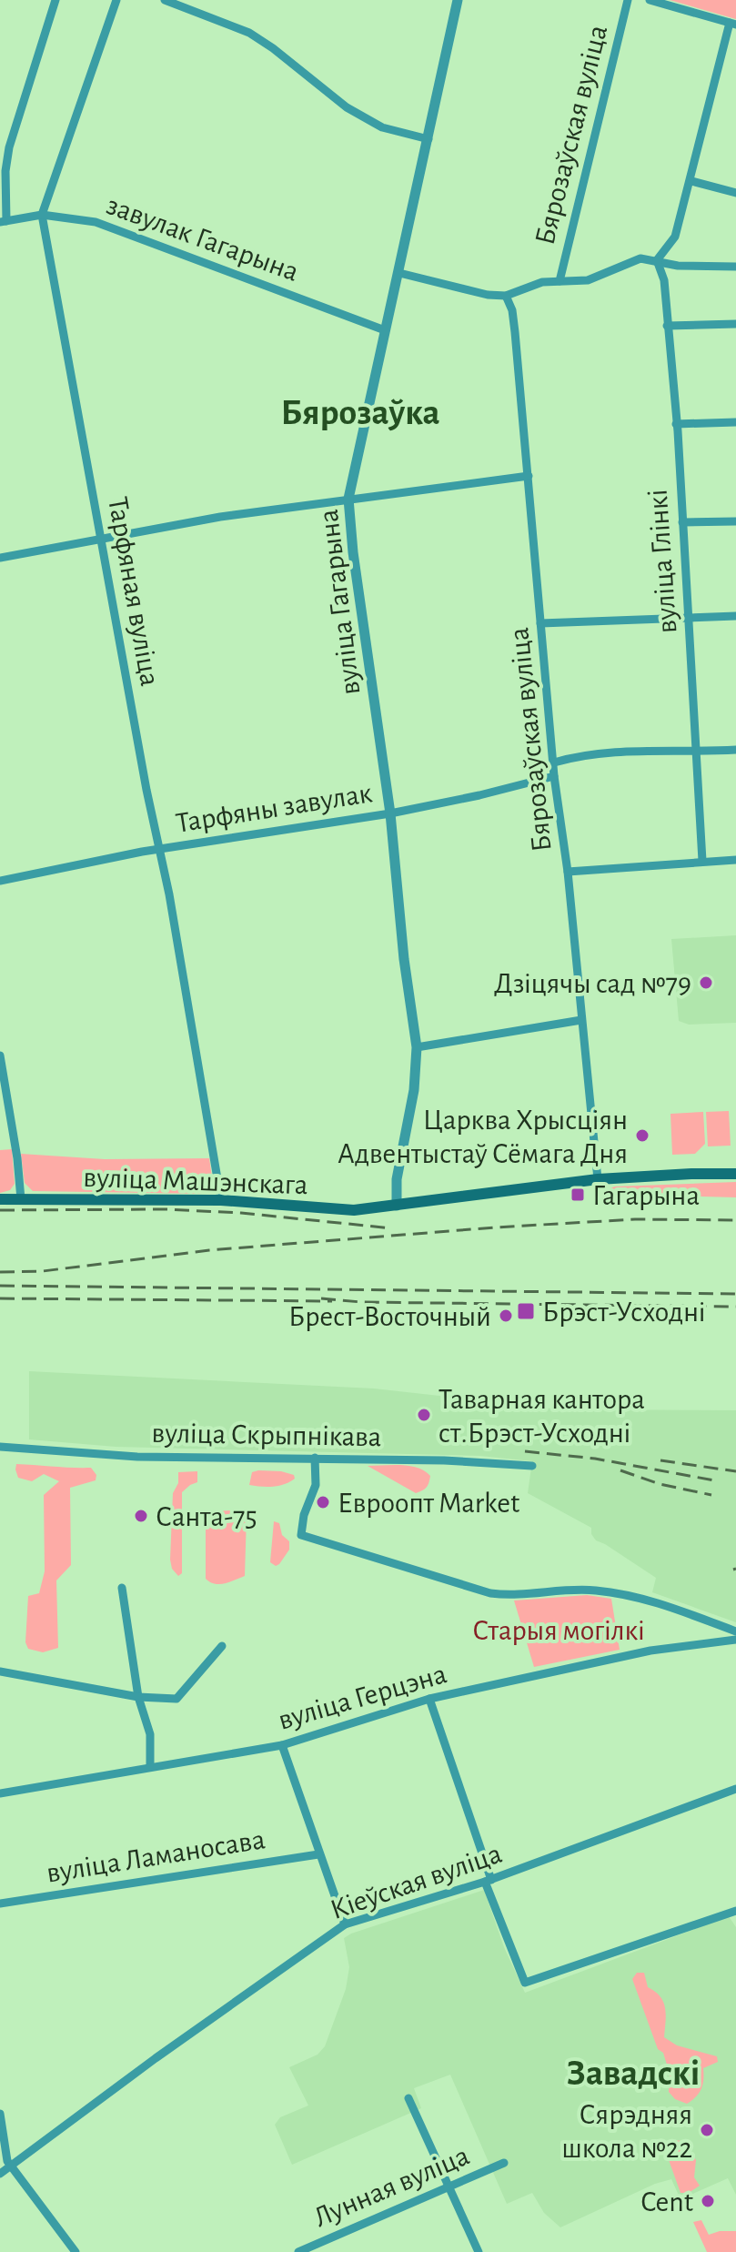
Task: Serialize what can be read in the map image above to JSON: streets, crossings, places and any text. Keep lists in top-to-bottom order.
{
  "streets": {
    "main road": ["вуліца Машэнскага"],
    "street": [
      "Бярозаўская вуліца",
      "завулак Гагарына",
      "вуліца Глінкі",
      "Тарфяная вуліца",
      "вуліца Гагарына",
      "Тарфяны завулак",
      "вуліца Скрыпнікава",
      "вуліца Герцэна",
      "вуліца Ламаносава",
      "Кіеўская вуліца",
      "Лунная вуліца"
    ]
  },
  "crossings": [
    ["Бярозаўская вуліца", "Тарфяны завулак"],
    ["Бярозаўская вуліца", "вуліца Машэнскага"],
    ["завулак Гагарына", "Тарфяная вуліца"],
    ["завулак Гагарына", "вуліца Гагарына"],
    ["Тарфяная вуліца", "Тарфяны завулак"],
    ["Тарфяная вуліца", "вуліца Машэнскага"],
    ["вуліца Гагарына", "Тарфяны завулак"],
    ["вуліца Гагарына", "вуліца Машэнскага"]
  ],
  "districts": ["Бярозаўка", "Завадскі"],
  "parks": ["Старыя могілкі"],
  "places": {
    "other": [
      "Дзіцячы сад №79",
      "Царква Хрысціян Адвентыстаў Сёмага Дня",
      "Брест-Восточный",
      "Таварная кантора ст.Брэст-Усходні",
      "Евроопт Market",
      "Санта-75",
      "Сярэдняя школа №22",
      "Cent"
    ],
    "transit": ["Гагарына", "Брэст-Усходні"]
  }
}
